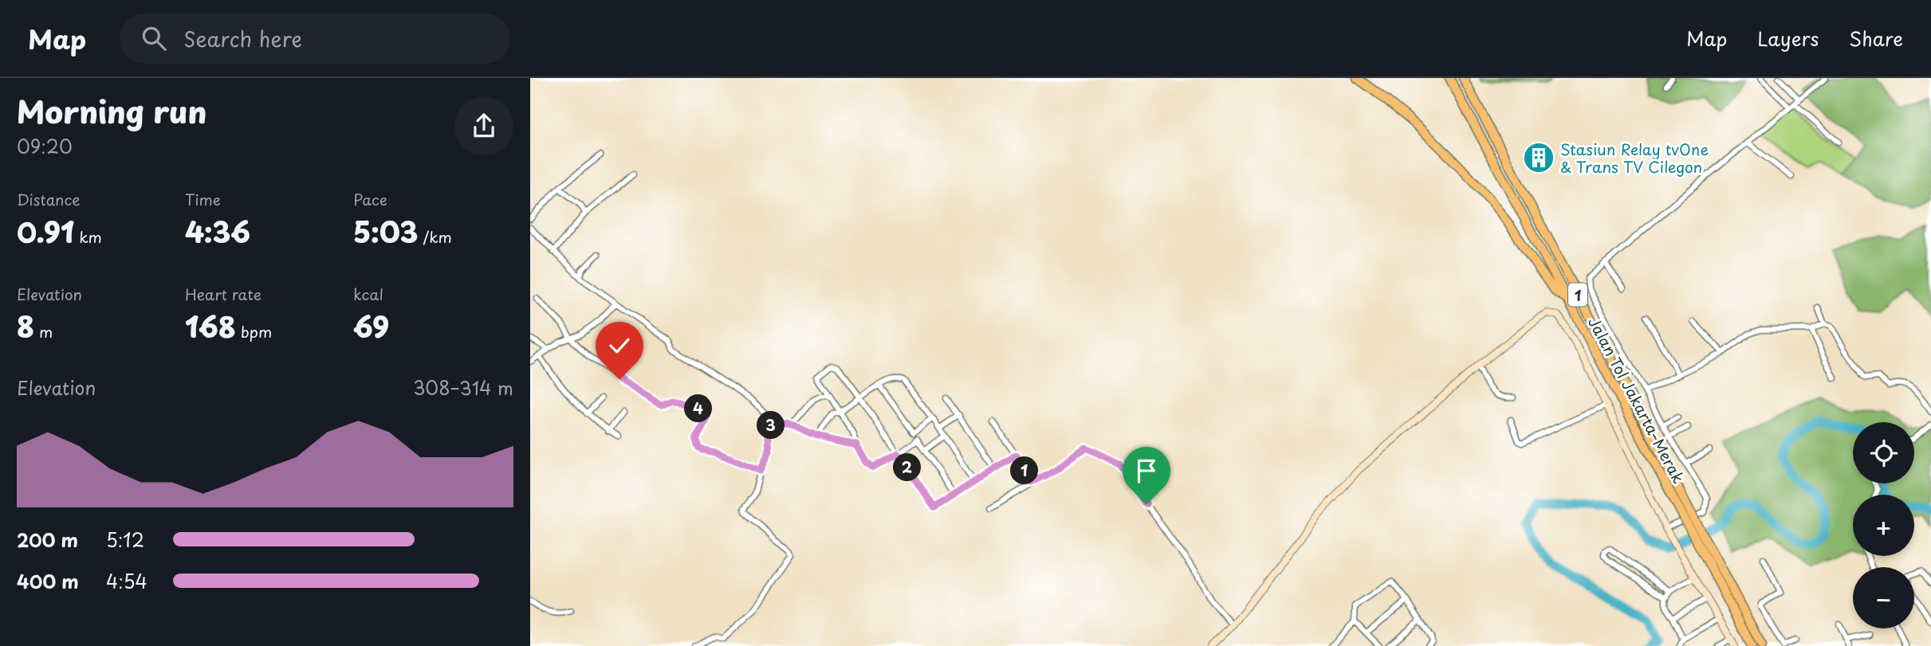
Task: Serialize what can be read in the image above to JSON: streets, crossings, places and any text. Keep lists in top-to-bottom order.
{
  "streets": {
    "highway": ["1", "Jalan Tol Jakarta–Merak"]
  },
  "places": {
    "building": ["Stasiun Relay tvOne & Trans TV Cilegon"]
  },
  "page": {
    "header": "Map",
    "search": "Search here",
    "nav": ["Map", "Layers", "Share"],
    "heading": ["Morning run", "09:20"],
    "stats": [
      ["Distance", "0.91 km"],
      ["Time", "4:36"],
      ["Pace", "5:03 /km"],
      ["Elevation", "8 m"],
      ["Heart rate", "168 bpm"],
      ["kcal", "69"]
    ],
    "chart": ["Elevation", "308–314 m"],
    "pins": [
      "4",
      "3",
      "2",
      "1"
    ],
    "map_buttons": ["+", "−"],
    "list": [
      {
        "name": "200 m",
        "note": "5:12"
      },
      {
        "name": "400 m",
        "note": "4:54"
      }
    ]
  }
}
